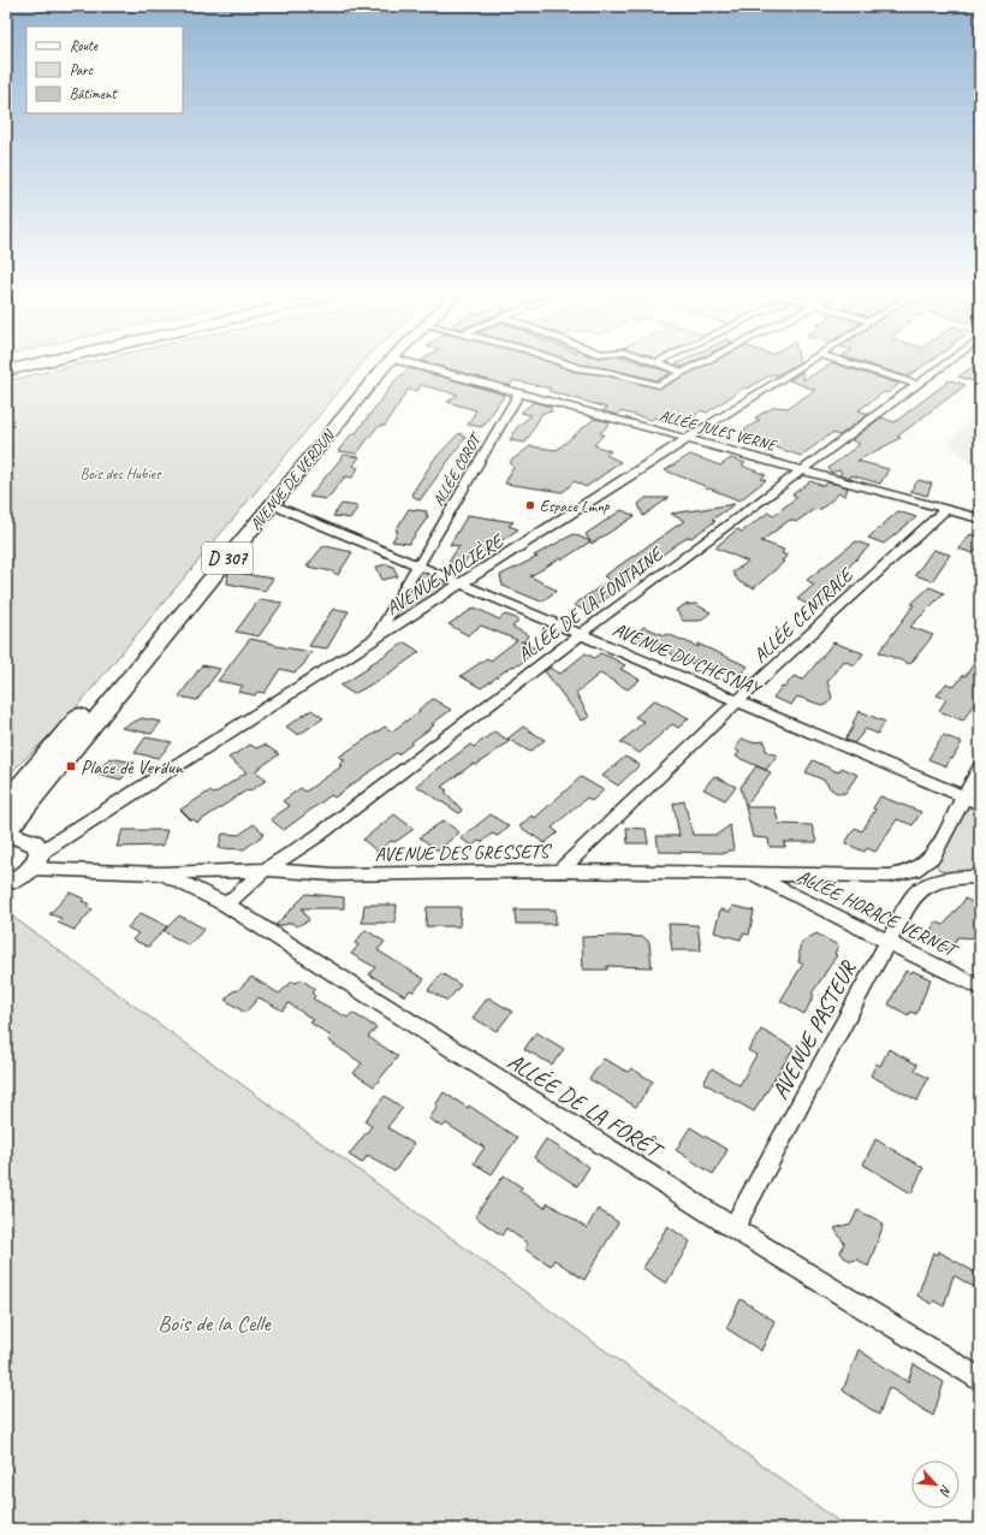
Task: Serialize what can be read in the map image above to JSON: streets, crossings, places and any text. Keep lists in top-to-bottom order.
{
  "streets": {
    "main road": ["AVENUE DE VERDUN", "D 307"],
    "street": [
      "ALLÉE JULES VERNE",
      "ALLÉE COROT",
      "AVENUE MOLIÈRE",
      "ALLÉE DE LA FONTAINE",
      "ALLÉE CENTRALE",
      "AVENUE DU CHESNAY",
      "AVENUE DES GRESSETS",
      "ALLÉE HORACE VERNET",
      "AVENUE PASTEUR",
      "ALLÉE DE LA FORÊT"
    ]
  },
  "crossings": [
    ["ALLÉE JULES VERNE", "ALLÉE COROT"],
    ["ALLÉE JULES VERNE", "AVENUE MOLIÈRE"],
    ["ALLÉE JULES VERNE", "ALLÉE DE LA FONTAINE"],
    ["ALLÉE JULES VERNE", "ALLÉE CENTRALE"],
    ["ALLÉE COROT", "AVENUE MOLIÈRE"],
    ["ALLÉE COROT", "AVENUE DU CHESNAY"],
    ["AVENUE DE VERDUN", "AVENUE DU CHESNAY"],
    ["AVENUE MOLIÈRE", "AVENUE DU CHESNAY"],
    ["AVENUE MOLIÈRE", "AVENUE DES GRESSETS"],
    ["ALLÉE DE LA FONTAINE", "AVENUE DU CHESNAY"],
    ["ALLÉE DE LA FONTAINE", "AVENUE DES GRESSETS"],
    ["ALLÉE DE LA FONTAINE", "ALLÉE DE LA FORÊT"],
    ["ALLÉE CENTRALE", "AVENUE DU CHESNAY"],
    ["ALLÉE CENTRALE", "AVENUE DES GRESSETS"],
    ["AVENUE DU CHESNAY", "AVENUE DES GRESSETS"],
    ["AVENUE DES GRESSETS", "ALLÉE HORACE VERNET"],
    ["AVENUE DES GRESSETS", "ALLÉE DE LA FORÊT"],
    ["ALLÉE HORACE VERNET", "AVENUE PASTEUR"],
    ["AVENUE PASTEUR", "ALLÉE DE LA FORÊT"]
  ],
  "parks": ["Bois des Hubies", "Bois de la Celle"],
  "places": {
    "other": ["Espace Lmnp"],
    "transit": ["Place de Verdun"]
  },
  "legend": ["Route", "Parc", "Bâtiment"],
  "north": "bottom right"
}
